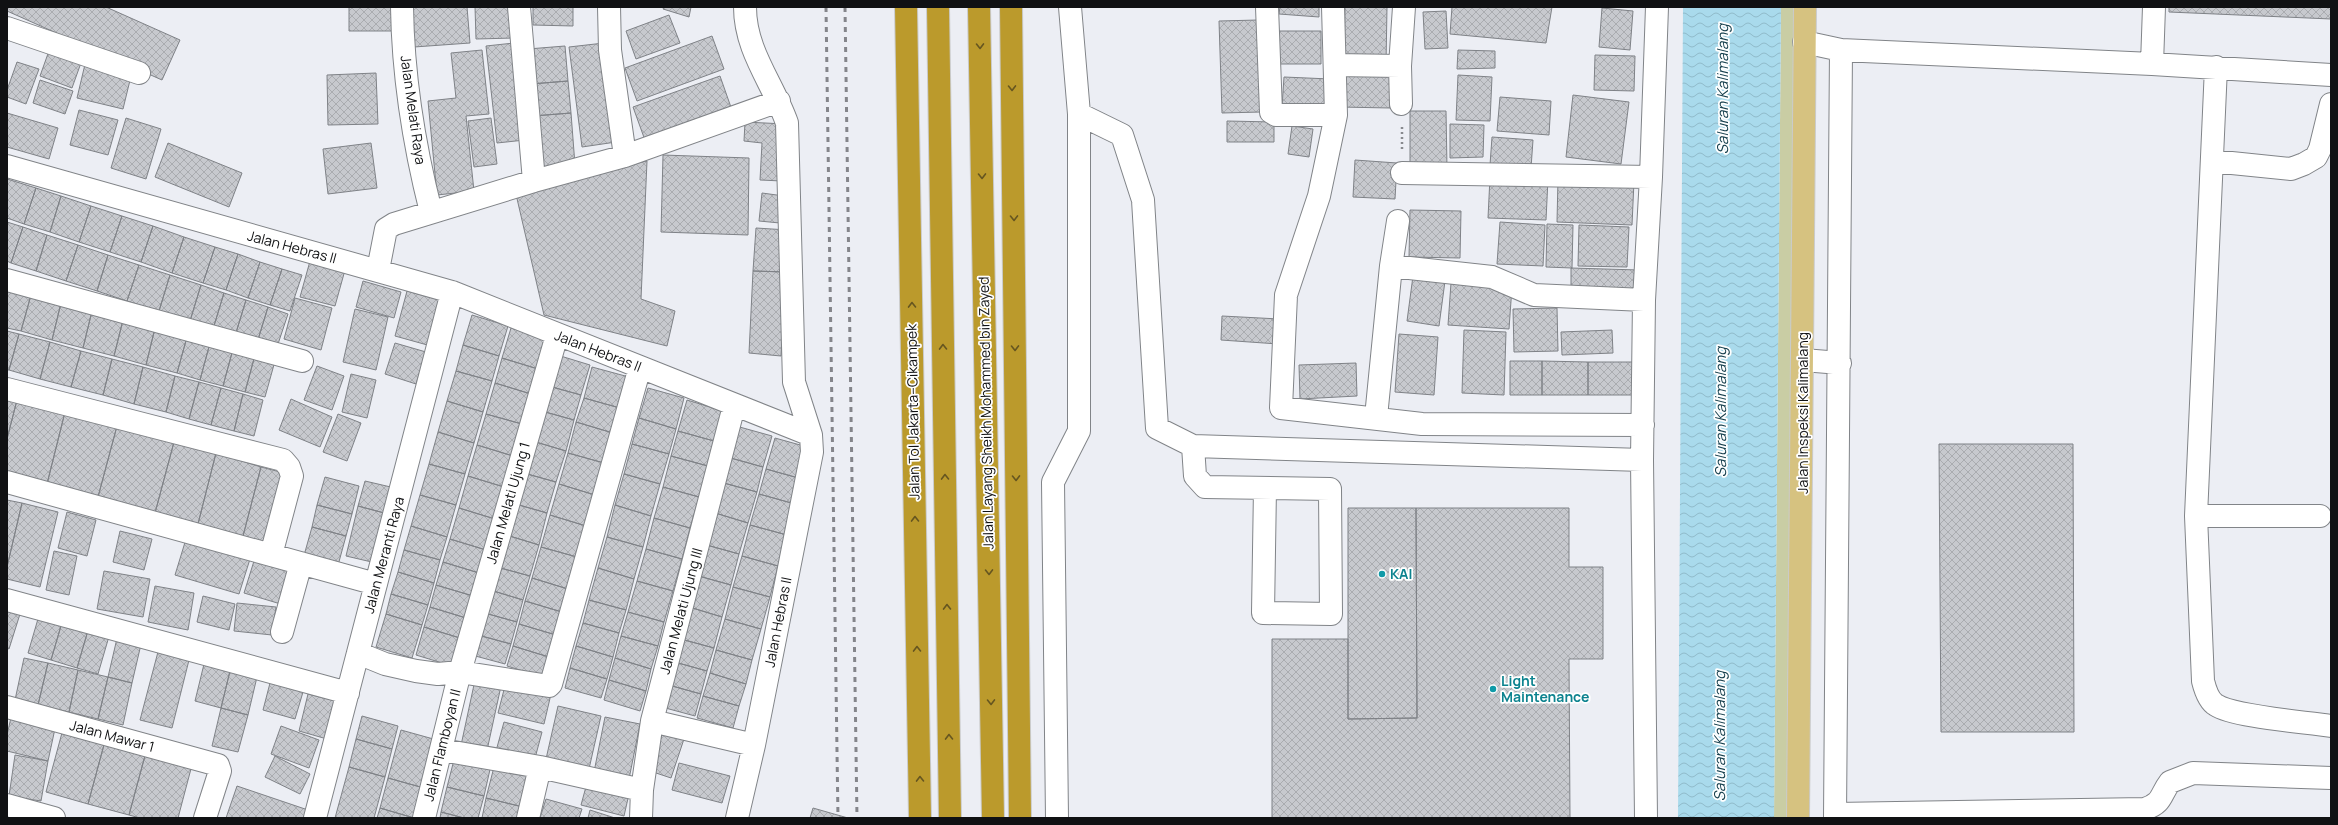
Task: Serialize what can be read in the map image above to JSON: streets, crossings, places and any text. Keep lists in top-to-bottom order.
{
  "streets": {
    "highway": ["Jalan Tol Jakarta–Cikampek", "Jalan Layang Sheikh Mohammed bin Zayed"],
    "main road": ["Jalan Inspeksi Kalimalang"],
    "street": [
      "Jalan Melati Raya",
      "Jalan Hebras II",
      "Jalan Melati Ujung 1",
      "Jalan Meranti Raya",
      "Jalan Melati Ujung III",
      "Jalan Mawar 1",
      "Jalan Flamboyan II"
    ]
  },
  "crossings": [
    ["Jalan Hebras II", "Jalan Melati Ujung 1"],
    ["Jalan Hebras II", "Jalan Meranti Raya"],
    ["Jalan Hebras II", "Jalan Melati Ujung III"],
    ["Jalan Melati Ujung 1", "Jalan Flamboyan II"]
  ],
  "water": ["Saluran Kalimalang"],
  "places": ["KAI", "Light Maintenance"]
}
